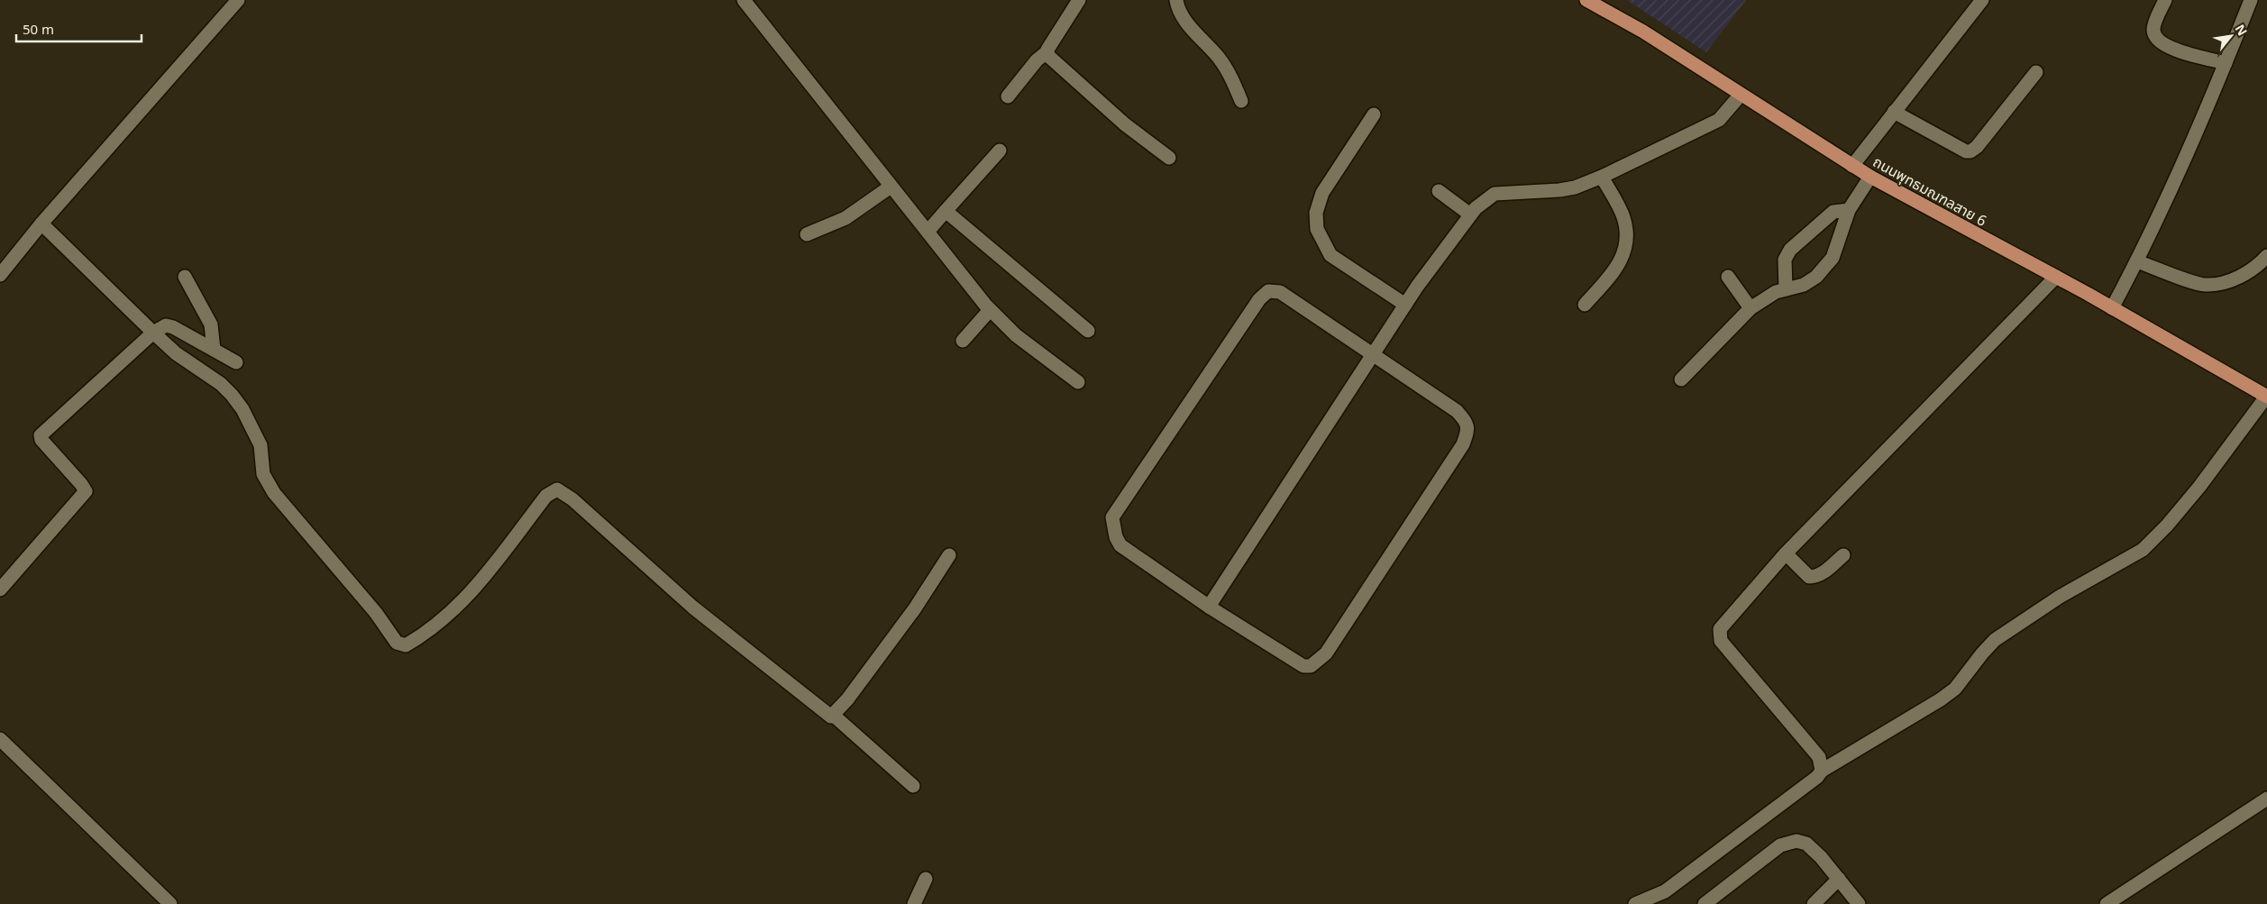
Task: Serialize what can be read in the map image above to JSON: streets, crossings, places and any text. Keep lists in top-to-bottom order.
{
  "streets": {
    "main road": ["ถนนพุทธมณฑลสาย 6"]
  },
  "scale_bar": "50 m",
  "north": "top right"
}
